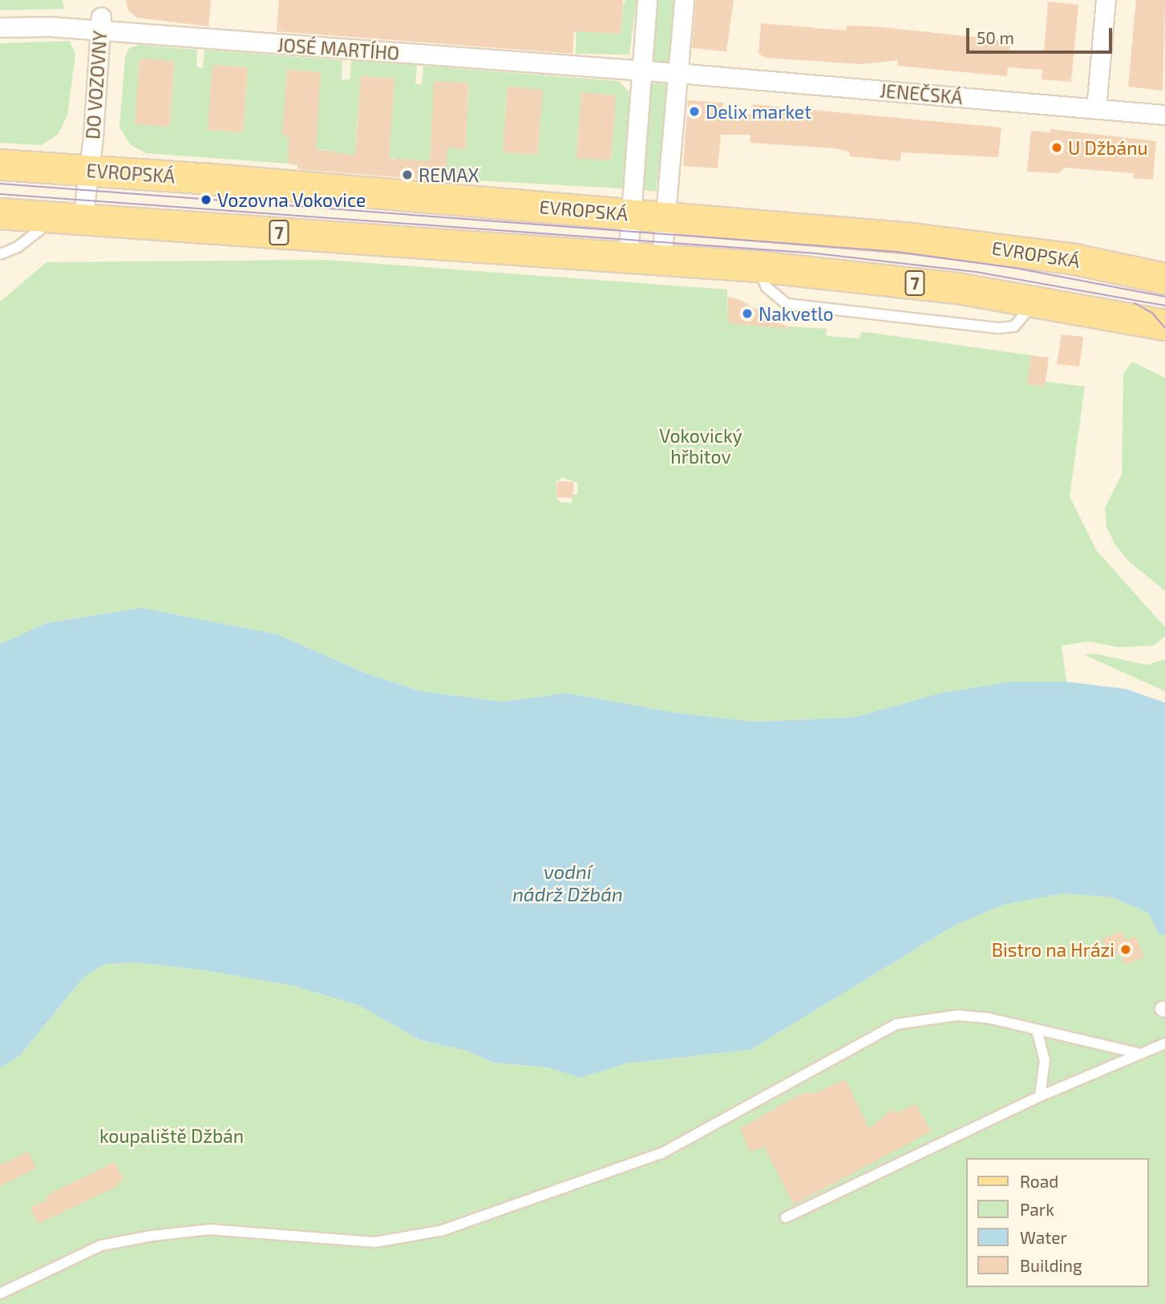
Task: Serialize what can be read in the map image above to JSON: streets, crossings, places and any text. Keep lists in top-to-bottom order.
{
  "streets": {
    "main road": ["EVROPSKÁ", "7"],
    "street": ["JOSÉ MARTÍHO", "DO VOZOVNY", "JENEČSKÁ"]
  },
  "crossings": [
    ["JOSÉ MARTÍHO", "DO VOZOVNY"],
    ["JOSÉ MARTÍHO", "JENEČSKÁ"],
    ["DO VOZOVNY", "EVROPSKÁ"],
    ["DO VOZOVNY", "7"]
  ],
  "water": ["vodní nádrž Džbán"],
  "parks": ["Vokovický hřbitov", "koupaliště Džbán"],
  "places": [
    "Delix market",
    "U Džbánu",
    "REMAX",
    "Vozovna Vokovice",
    "Nakvetlo",
    "Bistro na Hrázi"
  ],
  "legend": [
    "Road",
    "Park",
    "Water",
    "Building"
  ],
  "scale_bar": "50 m"
}
